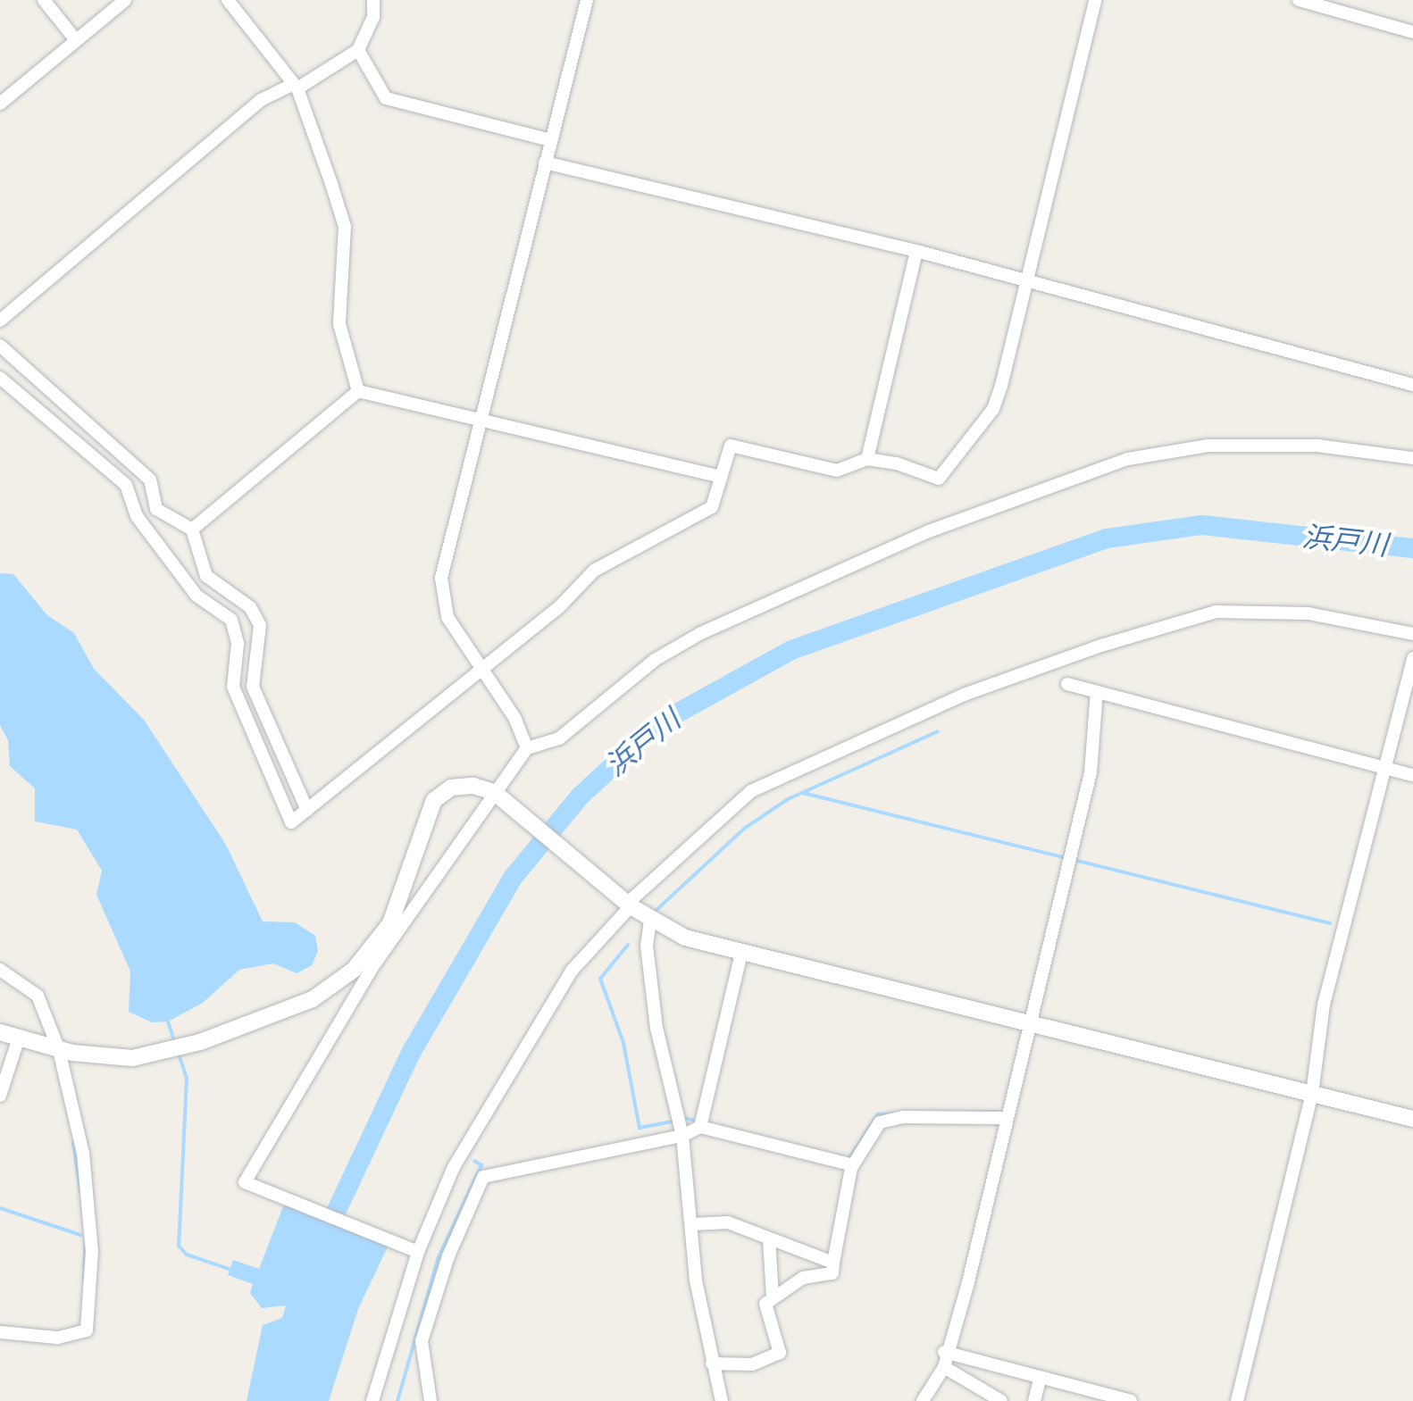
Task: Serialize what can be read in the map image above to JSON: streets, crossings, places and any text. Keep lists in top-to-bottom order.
{
  "water": ["浜戸川"]
}
